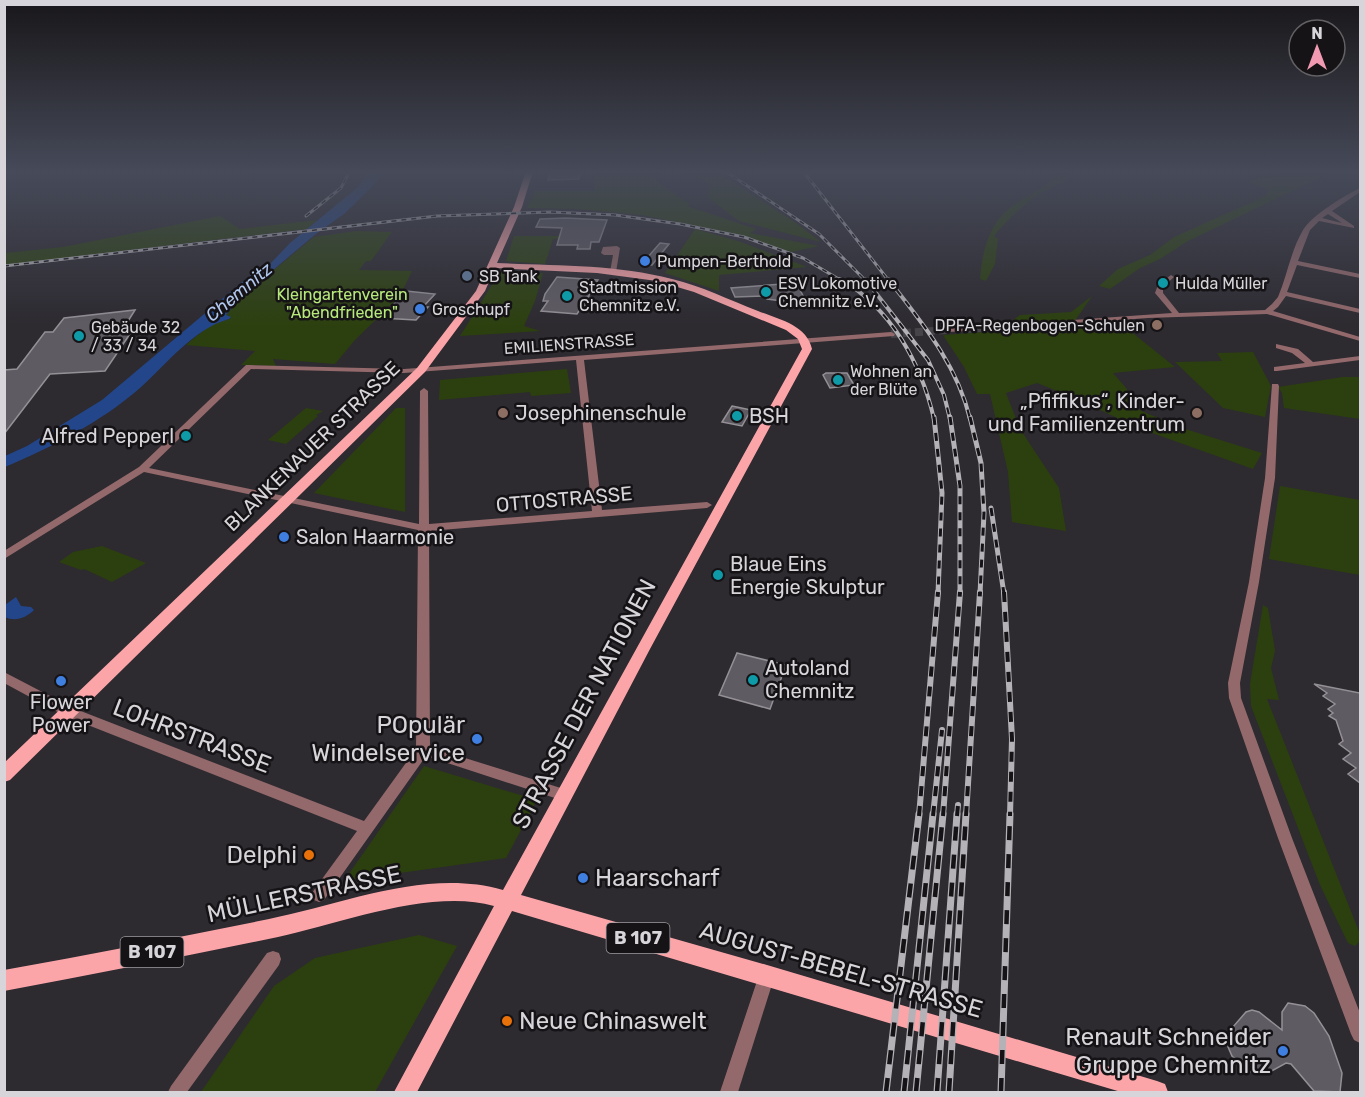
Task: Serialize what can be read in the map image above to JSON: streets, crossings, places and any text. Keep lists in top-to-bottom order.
{
  "streets": {
    "main road": [
      "BLANKENAUER STRASSE",
      "STRASSE DER NATIONEN",
      "MÜLLERSTRASSE",
      "B 107",
      "AUGUST-BEBEL-STRASSE"
    ],
    "street": ["EMILIENSTRASSE", "OTTOSTRASSE", "LOHRSTRASSE"]
  },
  "crossings": [
    ["EMILIENSTRASSE", "BLANKENAUER STRASSE"],
    ["EMILIENSTRASSE", "OTTOSTRASSE"],
    ["EMILIENSTRASSE", "STRASSE DER NATIONEN"],
    ["BLANKENAUER STRASSE", "OTTOSTRASSE"],
    ["BLANKENAUER STRASSE", "LOHRSTRASSE"],
    ["STRASSE DER NATIONEN", "MÜLLERSTRASSE"],
    ["STRASSE DER NATIONEN", "AUGUST-BEBEL-STRASSE"],
    ["MÜLLERSTRASSE", "AUGUST-BEBEL-STRASSE"]
  ],
  "water": ["Chemnitz"],
  "parks": ["Kleingartenverein \"Abendfrieden\""],
  "places": [
    "Pumpen-Berthold",
    "SB Tank",
    "Hulda Müller",
    "ESV Lokomotive Chemnitz e.V.",
    "Stadtmission Chemnitz e.V.",
    "Groschupf",
    "DPFA-Regenbogen-Schulen",
    "Gebäude 32 / 33 / 34",
    "Wohnen an der Blüte",
    "Josephinenschule",
    "„Pfiffikus“, Kinder- und Familienzentrum",
    "BSH",
    "Alfred Pepperl",
    "Salon Haarmonie",
    "Blaue Eins Energie Skulptur",
    "Autoland Chemnitz",
    "Flower Power",
    "POpulär Windelservice",
    "Delphi",
    "Haarscharf",
    "Neue Chinaswelt",
    "Renault Schneider Gruppe Chemnitz"
  ],
  "north": "top"
}
